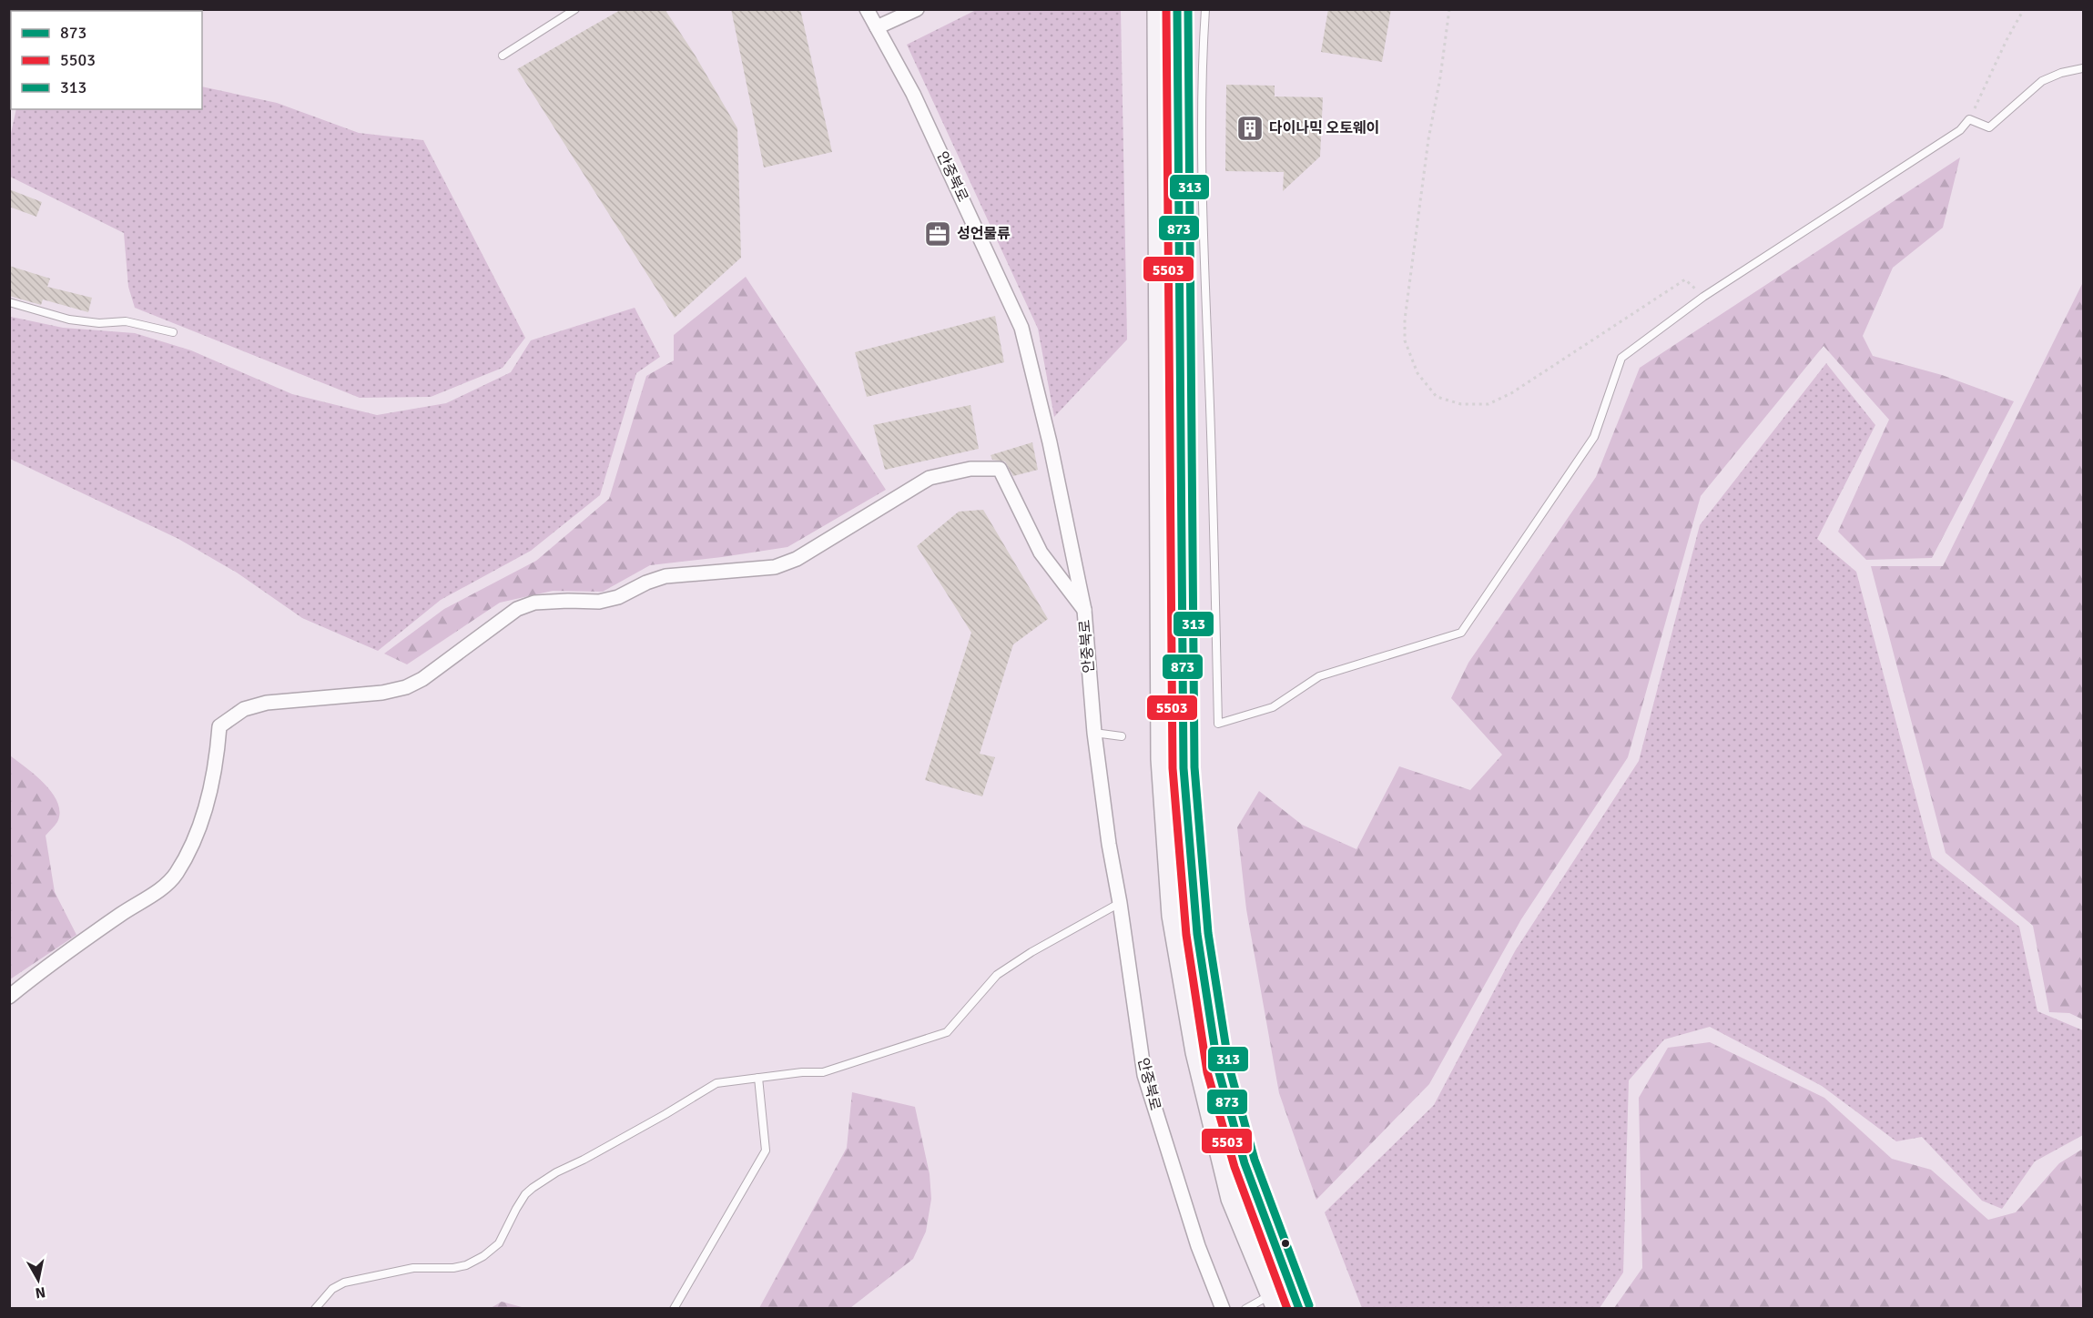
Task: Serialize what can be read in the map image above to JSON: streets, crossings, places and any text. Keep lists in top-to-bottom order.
{
  "streets": {
    "street": ["안중북로"]
  },
  "places": {
    "building": ["다이나믹 오토웨이"],
    "office": ["성언물류"]
  },
  "lines": ["transit line 873", "transit line 5503", "transit line 313"],
  "legend": ["873", "5503", "313"],
  "north": "bottom"
}
